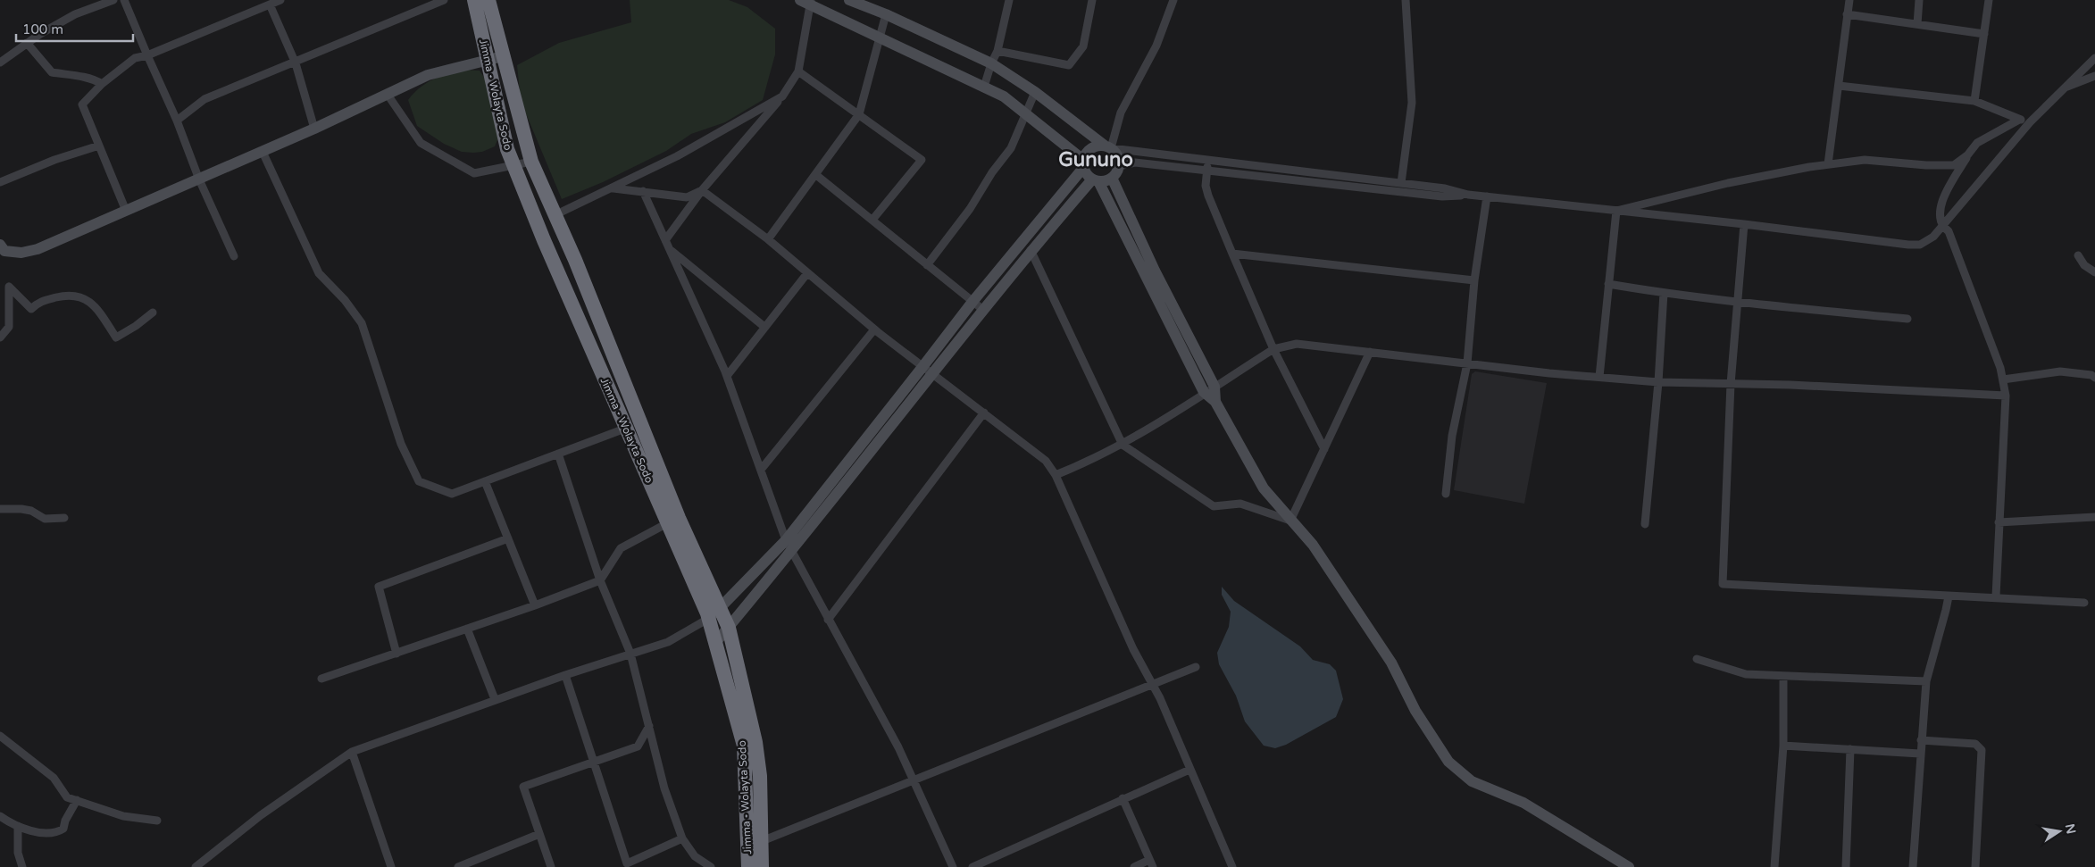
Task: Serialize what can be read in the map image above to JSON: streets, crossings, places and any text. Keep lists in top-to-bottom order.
{
  "streets": {
    "highway": ["Jimma - Wolayta Sodo"]
  },
  "districts": ["Gununo"],
  "scale_bar": "100 m",
  "north": "right"
}
